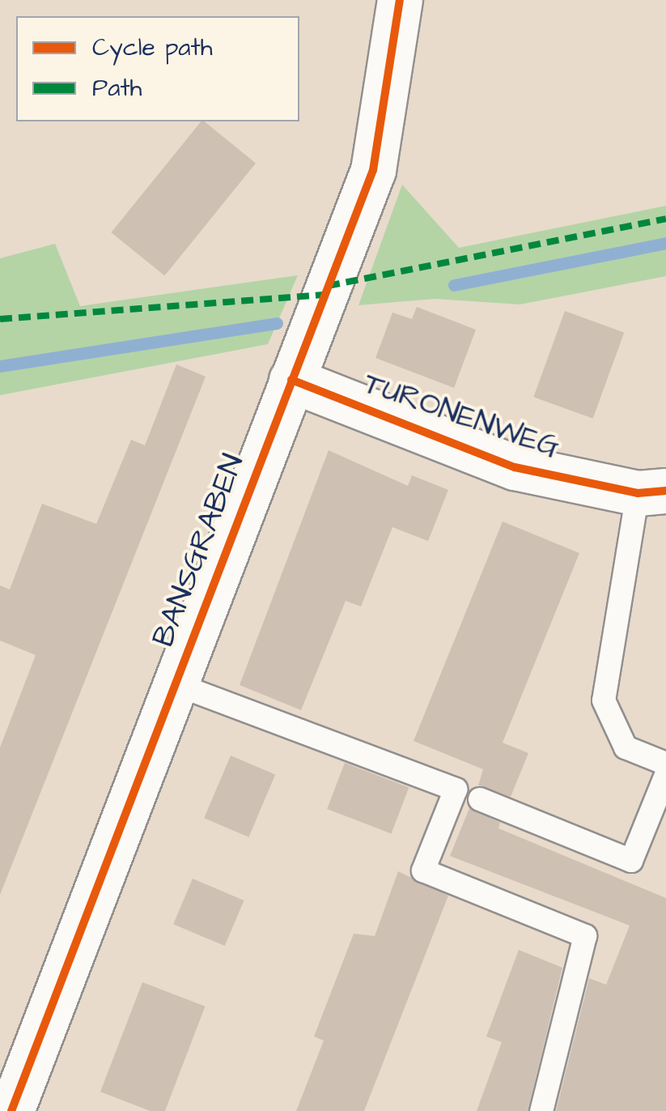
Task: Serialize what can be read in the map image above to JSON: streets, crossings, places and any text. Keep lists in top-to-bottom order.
{
  "streets": {
    "street": ["TURONENWEG", "BANSGRABEN"]
  },
  "crossings": [
    ["TURONENWEG", "BANSGRABEN"]
  ],
  "legend": ["Cycle path", "Path"]
}
